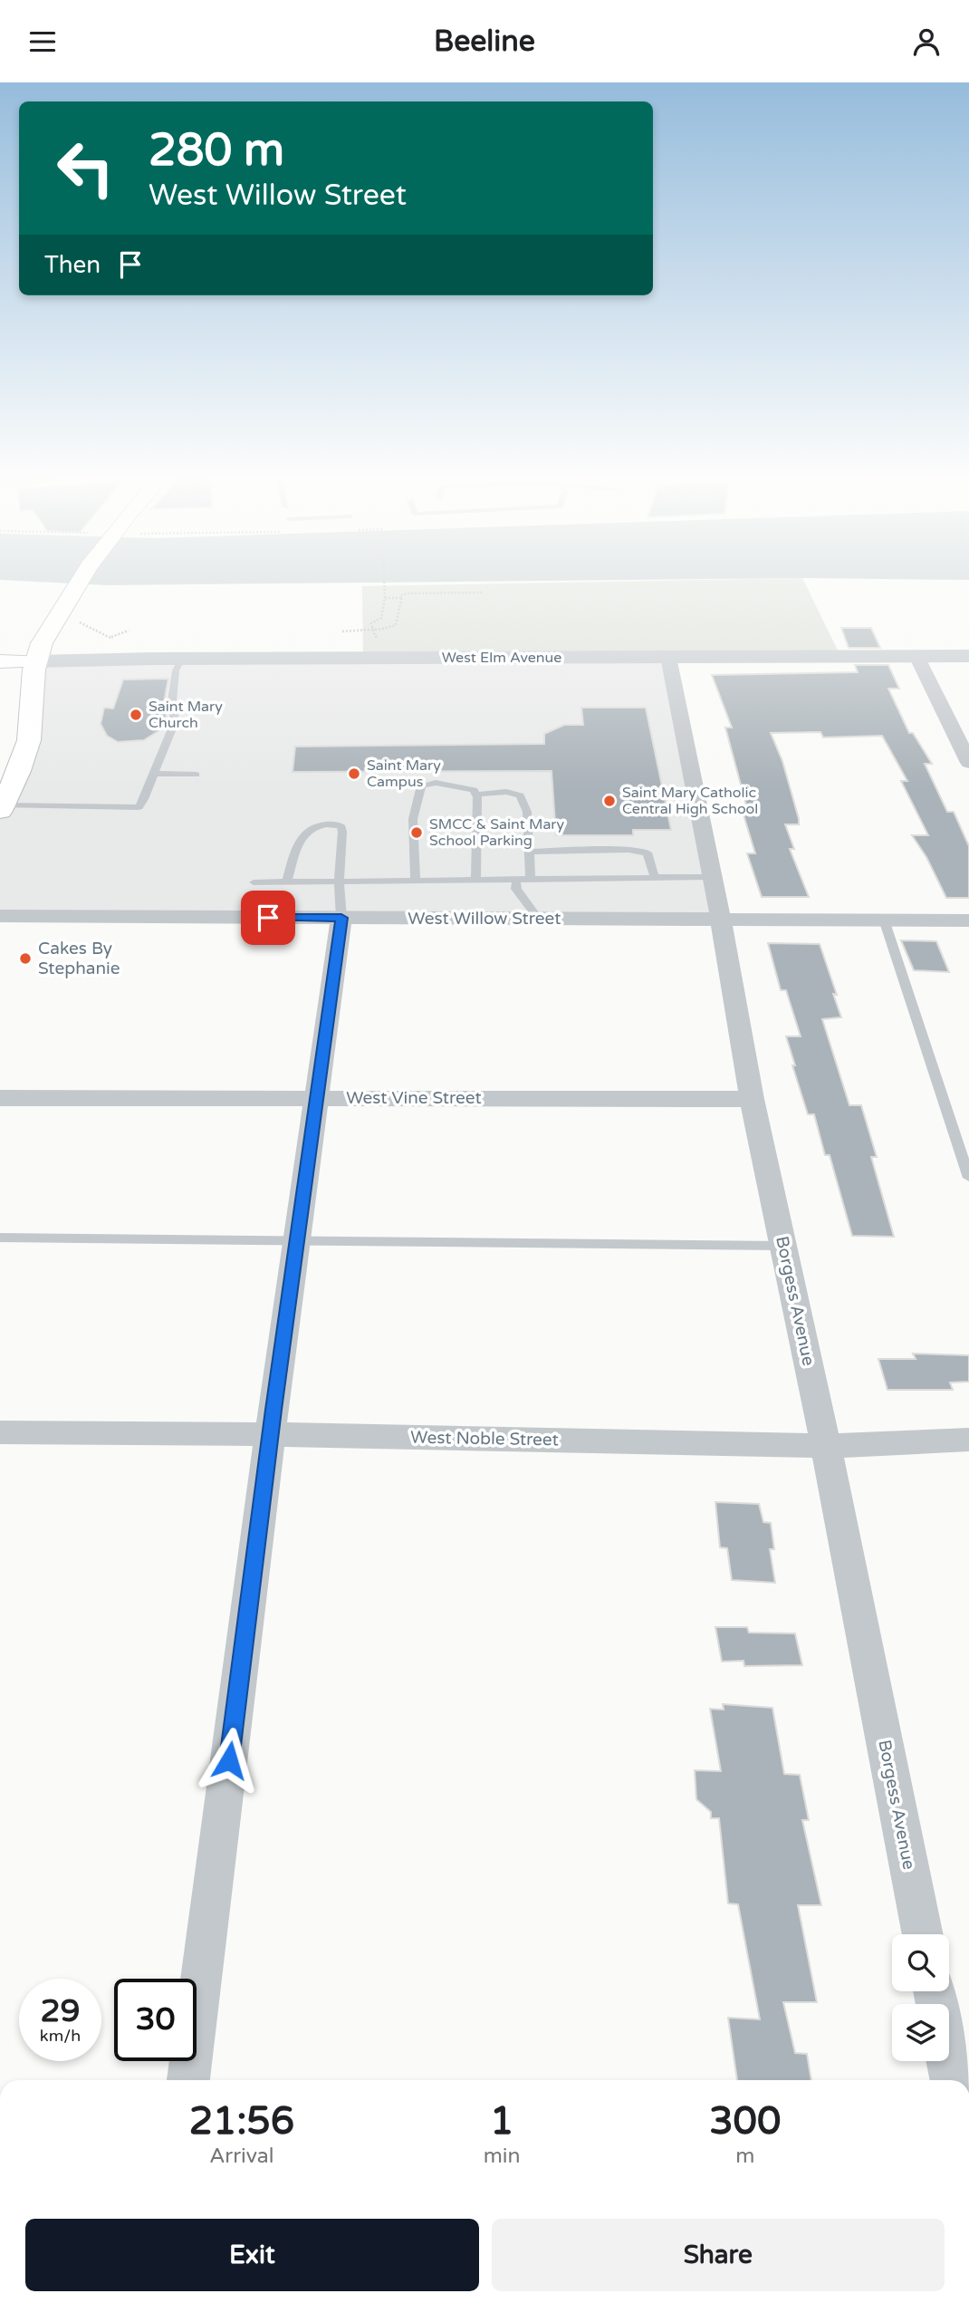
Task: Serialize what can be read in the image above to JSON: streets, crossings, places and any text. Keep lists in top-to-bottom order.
{
  "streets": {
    "street": [
      "West Elm Avenue",
      "West Willow Street",
      "West Vine Street",
      "Borgess Avenue",
      "West Noble Street"
    ]
  },
  "crossings": [
    ["West Elm Avenue", "Borgess Avenue"],
    ["West Willow Street", "Borgess Avenue"],
    ["West Vine Street", "Borgess Avenue"],
    ["Borgess Avenue", "West Noble Street"]
  ],
  "places": [
    "Saint Mary Church",
    "Saint Mary Campus",
    "Saint Mary Catholic Central High School",
    "SMCC & Saint Mary School Parking",
    "Cakes By Stephanie"
  ],
  "page": {
    "header": "Beeline",
    "turn": ["280 m", "West Willow Street"],
    "then": "Then",
    "speed": "29 km/h",
    "limit": "30",
    "eta": [
      "21:56",
      "Arrival",
      "1",
      "min",
      "300",
      "m"
    ],
    "buttons": ["Exit", "Share"]
  }
}
